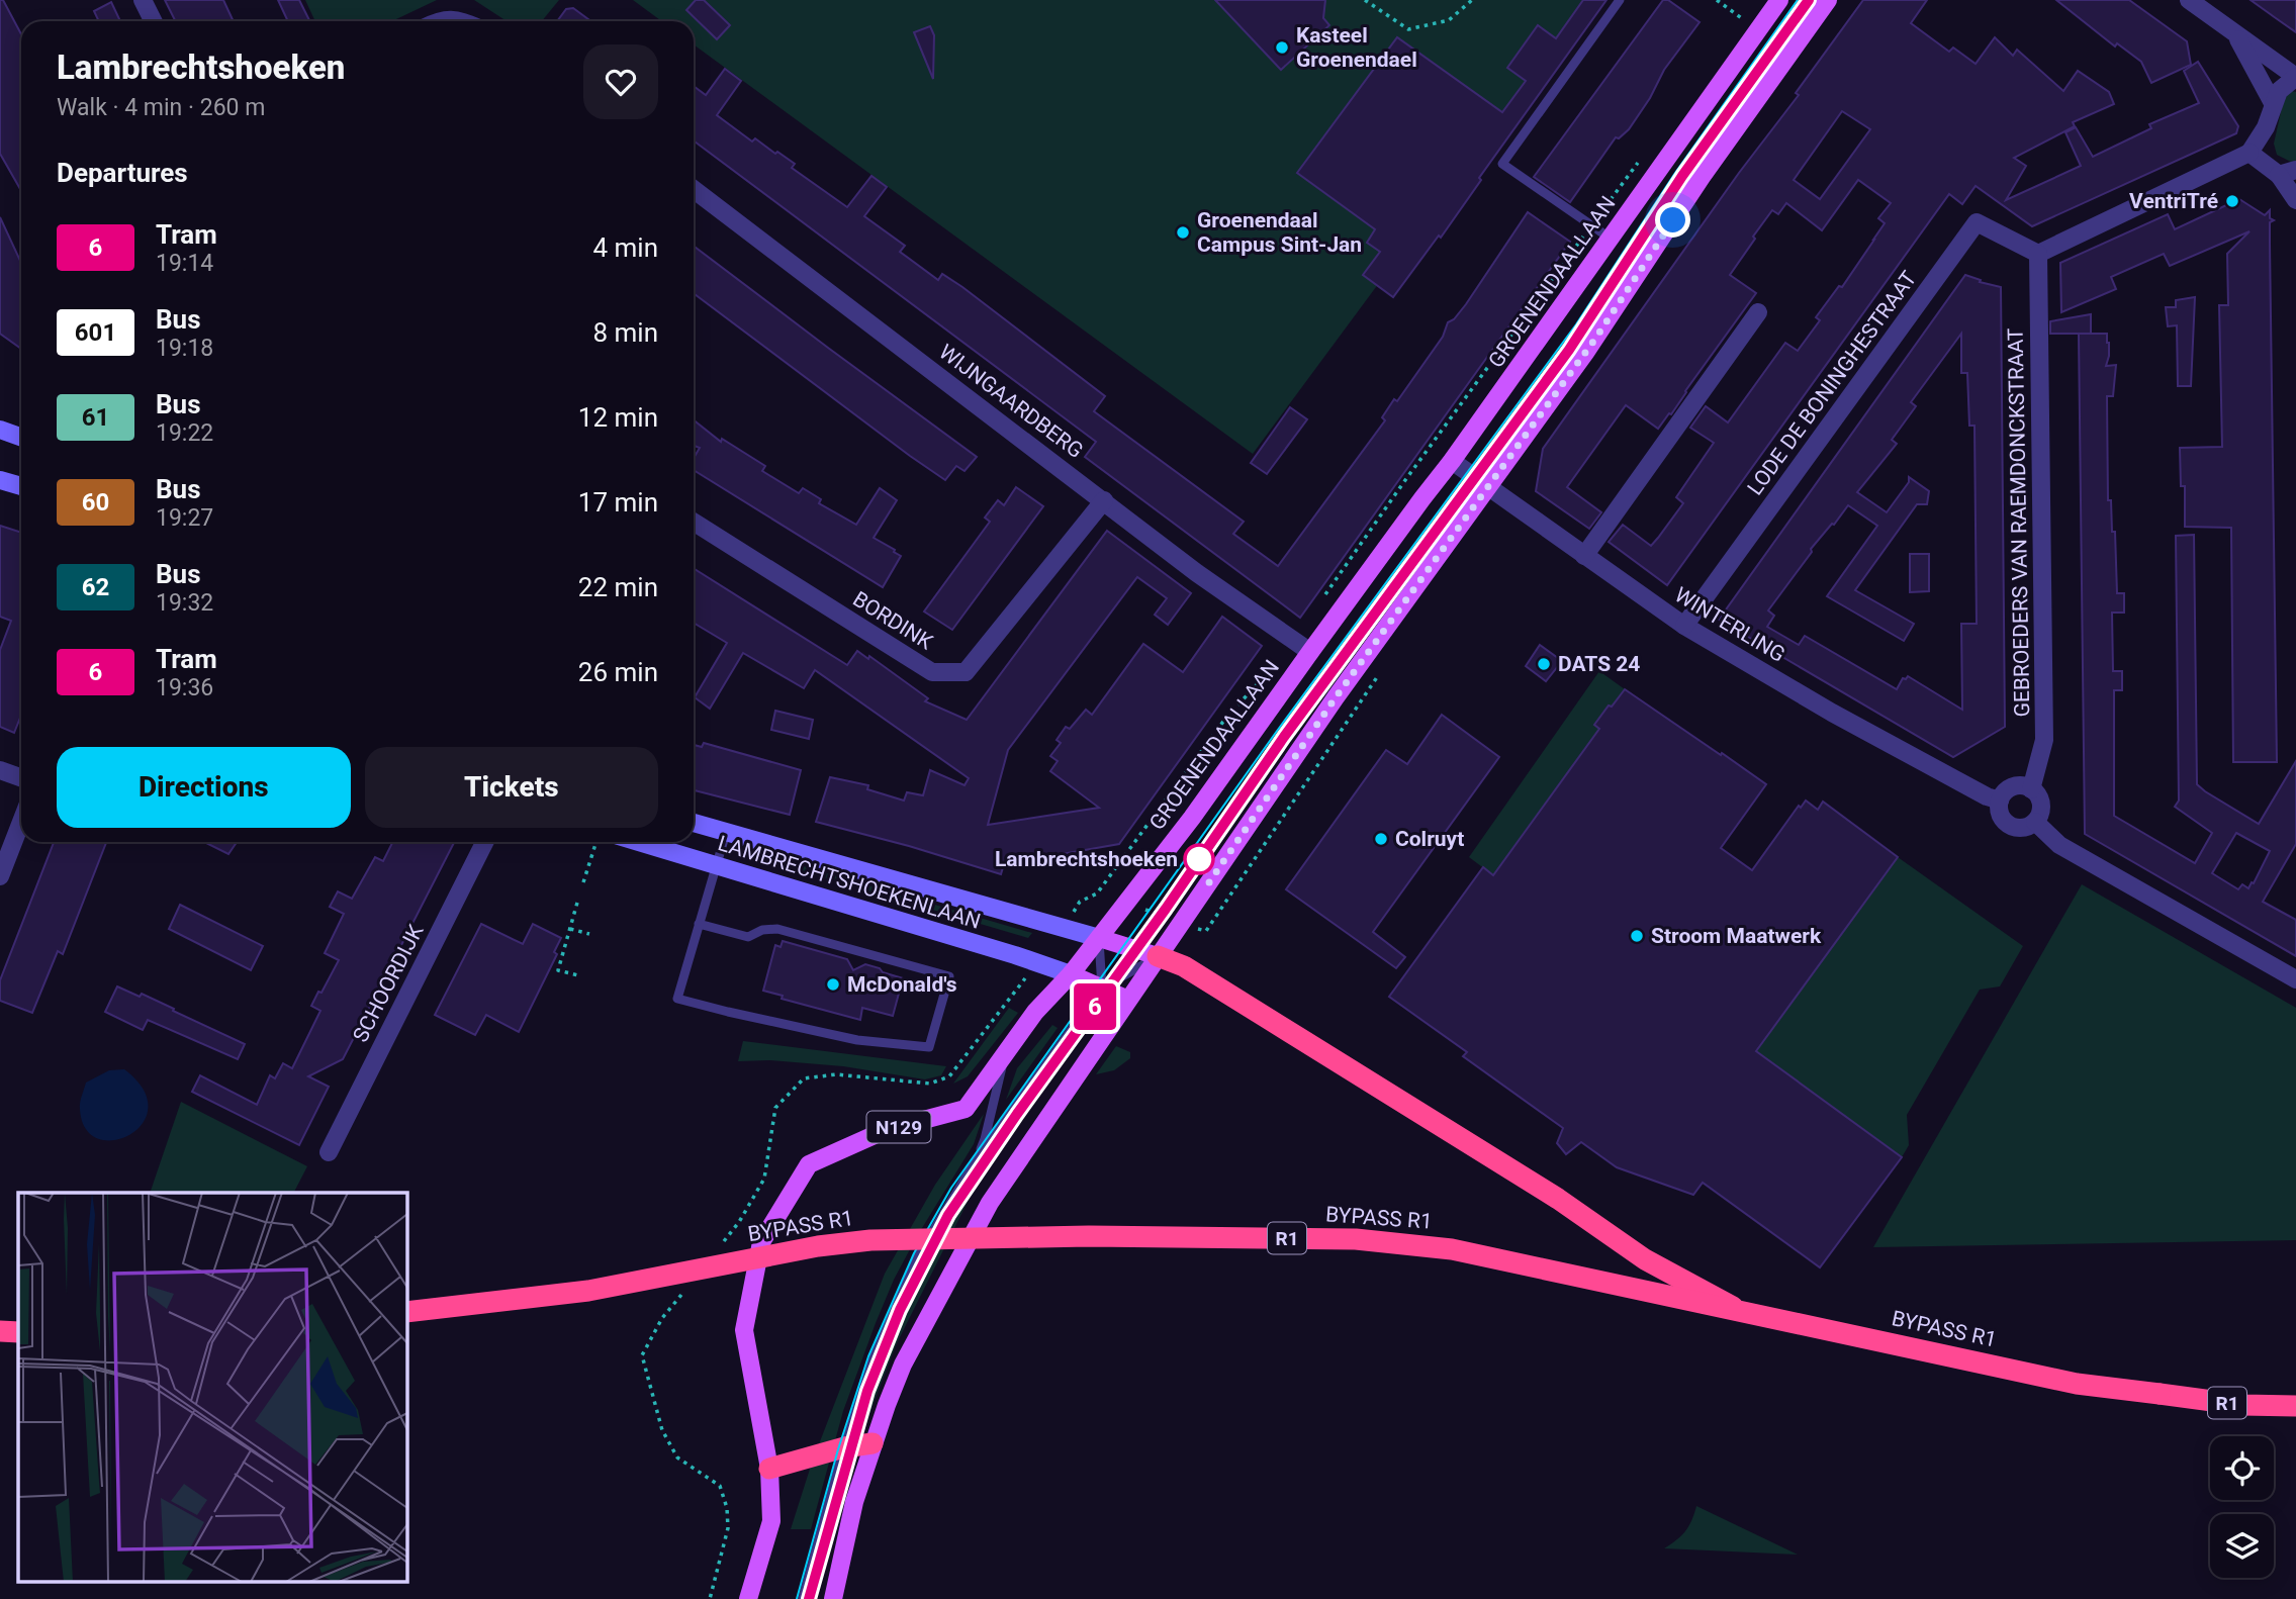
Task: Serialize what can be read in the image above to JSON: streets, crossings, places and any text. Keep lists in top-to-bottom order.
{
  "streets": {
    "highway": ["BYPASS R1", "R1"],
    "main road": ["GROENENDAALLAAN", "N129"],
    "street": [
      "LODE DE BONINGHESTRAAT",
      "WIJNGAARDBERG",
      "GEBROEDERS VAN RAEMDONCKSTRAAT",
      "BORDINK",
      "WINTERLING",
      "LAMBRECHTSHOEKENLAAN",
      "SCHOORDIJK"
    ]
  },
  "crossings": [
    ["GROENENDAALLAAN", "WIJNGAARDBERG"],
    ["GROENENDAALLAAN", "WINTERLING"],
    ["GROENENDAALLAAN", "LAMBRECHTSHOEKENLAAN"],
    ["LODE DE BONINGHESTRAAT", "GEBROEDERS VAN RAEMDONCKSTRAAT"],
    ["LODE DE BONINGHESTRAAT", "WINTERLING"],
    ["WIJNGAARDBERG", "BORDINK"],
    ["GEBROEDERS VAN RAEMDONCKSTRAAT", "WINTERLING"]
  ],
  "places": [
    "Kasteel Groenendael",
    "VentriTré",
    "Groenendaal Campus Sint-Jan",
    "DATS 24",
    "Colruyt",
    "Lambrechtshoeken",
    "Stroom Maatwerk",
    "McDonald's"
  ],
  "lines": ["tram line 6"],
  "page": {
    "on_map": "6",
    "heading": [
      ["Lambrechtshoeken", "Walk · 4 min · 260 m"],
      "Departures"
    ],
    "list": [
      {
        "mark": "6",
        "name": "Tram",
        "note": "19:14",
        "value": "4 min"
      },
      {
        "mark": "601",
        "name": "Bus",
        "note": "19:18",
        "value": "8 min"
      },
      {
        "mark": "61",
        "name": "Bus",
        "note": "19:22",
        "value": "12 min"
      },
      {
        "mark": "60",
        "name": "Bus",
        "note": "19:27",
        "value": "17 min"
      },
      {
        "mark": "62",
        "name": "Bus",
        "note": "19:32",
        "value": "22 min"
      },
      {
        "mark": "6",
        "name": "Tram",
        "note": "19:36",
        "value": "26 min"
      }
    ],
    "buttons": ["Directions", "Tickets"]
  }
}
